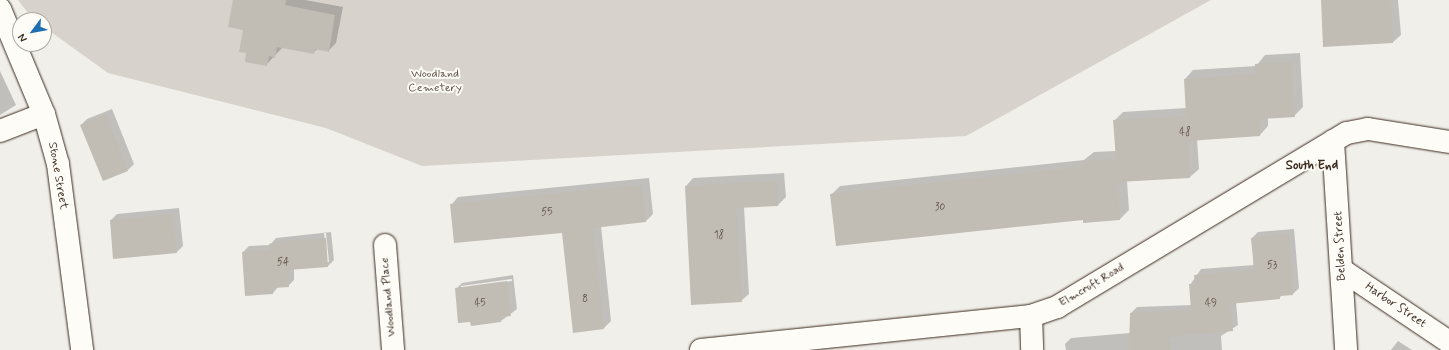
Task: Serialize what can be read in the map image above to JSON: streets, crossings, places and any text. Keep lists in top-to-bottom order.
{
  "streets": {
    "street": [
      "Stone Street",
      "Belden Street",
      "Elmcroft Road",
      "Woodland Place",
      "Harbor Street"
    ]
  },
  "crossings": [
    ["Belden Street", "Elmcroft Road"],
    ["Belden Street", "Harbor Street"]
  ],
  "districts": ["South End"],
  "parks": ["Woodland Cemetery"],
  "house_numbers": [
    "48",
    "30",
    "55",
    "18",
    "54",
    "53",
    "8",
    "45",
    "49"
  ],
  "north": "bottom left"
}
